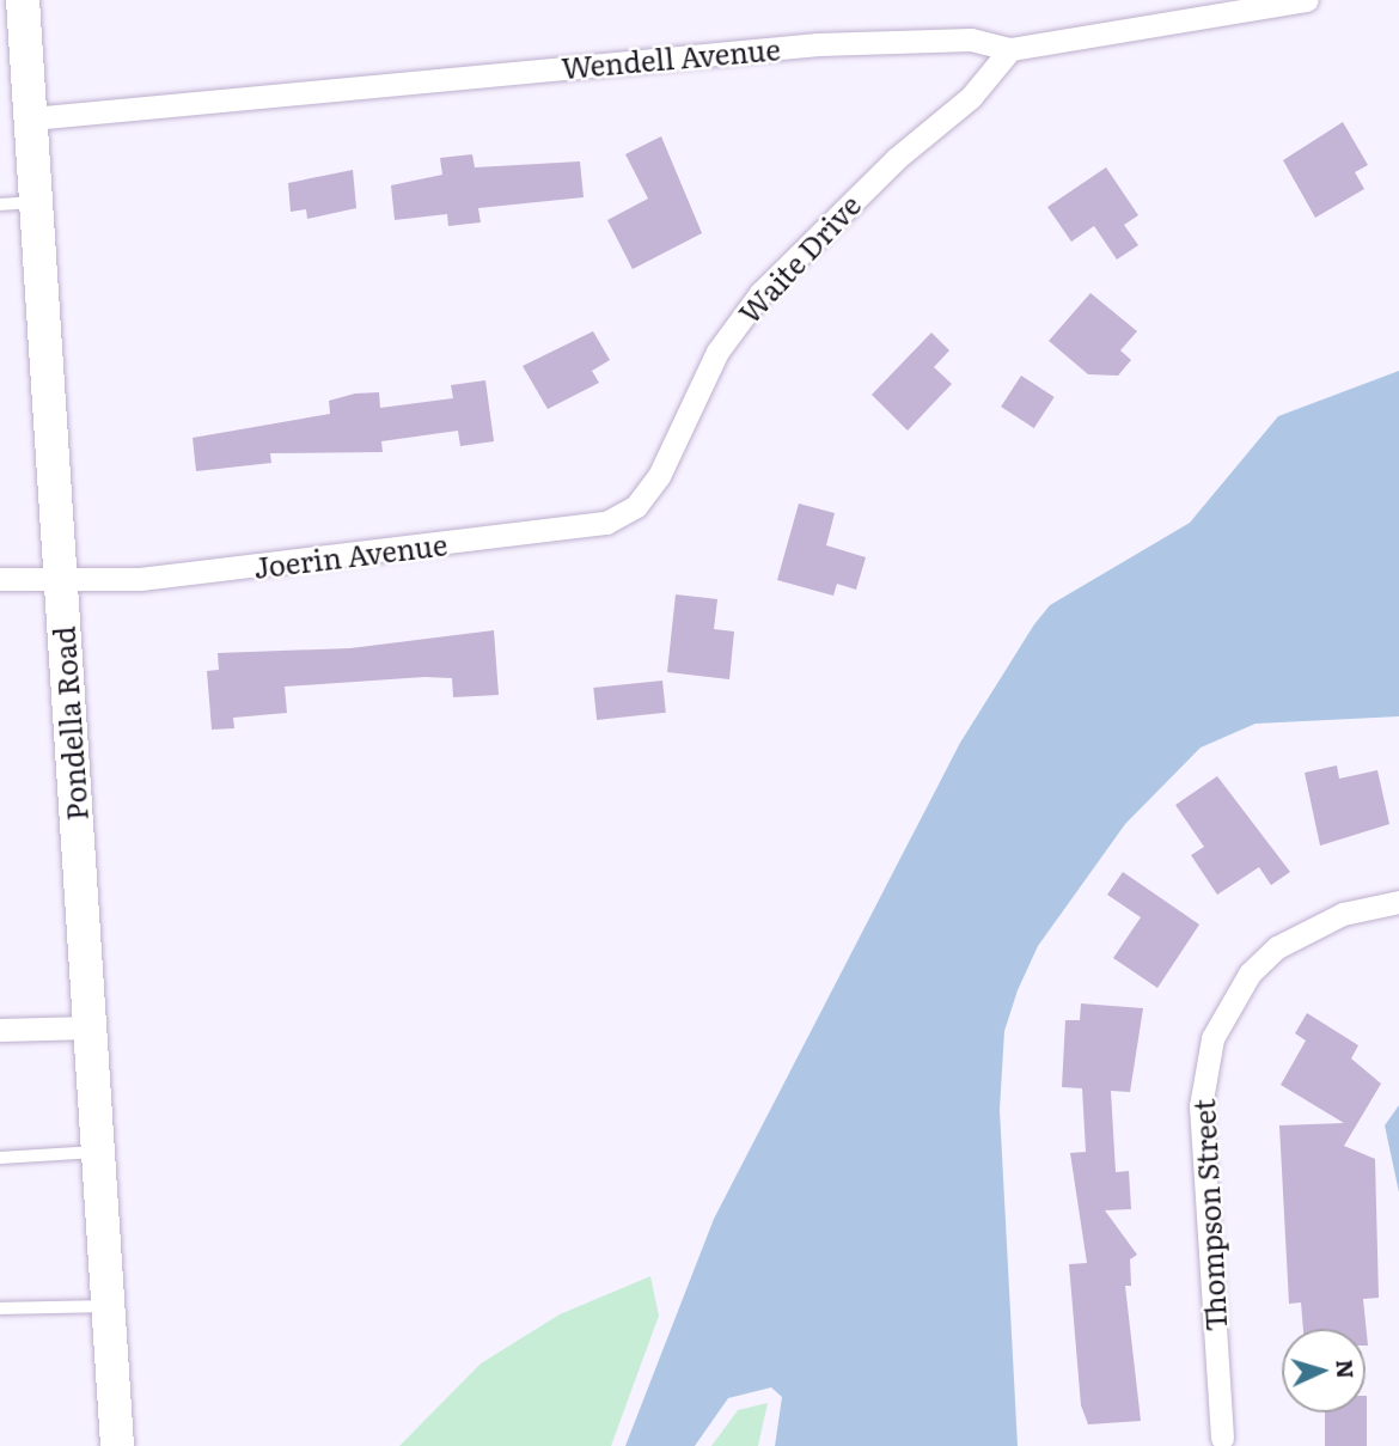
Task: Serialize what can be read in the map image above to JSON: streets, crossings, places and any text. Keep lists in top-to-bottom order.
{
  "streets": {
    "main road": ["Pondella Road"],
    "street": [
      "Wendell Avenue",
      "Waite Drive",
      "Joerin Avenue",
      "Thompson Street"
    ]
  },
  "crossings": [
    ["Wendell Avenue", "Waite Drive"],
    ["Wendell Avenue", "Pondella Road"],
    ["Waite Drive", "Joerin Avenue"],
    ["Joerin Avenue", "Pondella Road"]
  ],
  "north": "right"
}
